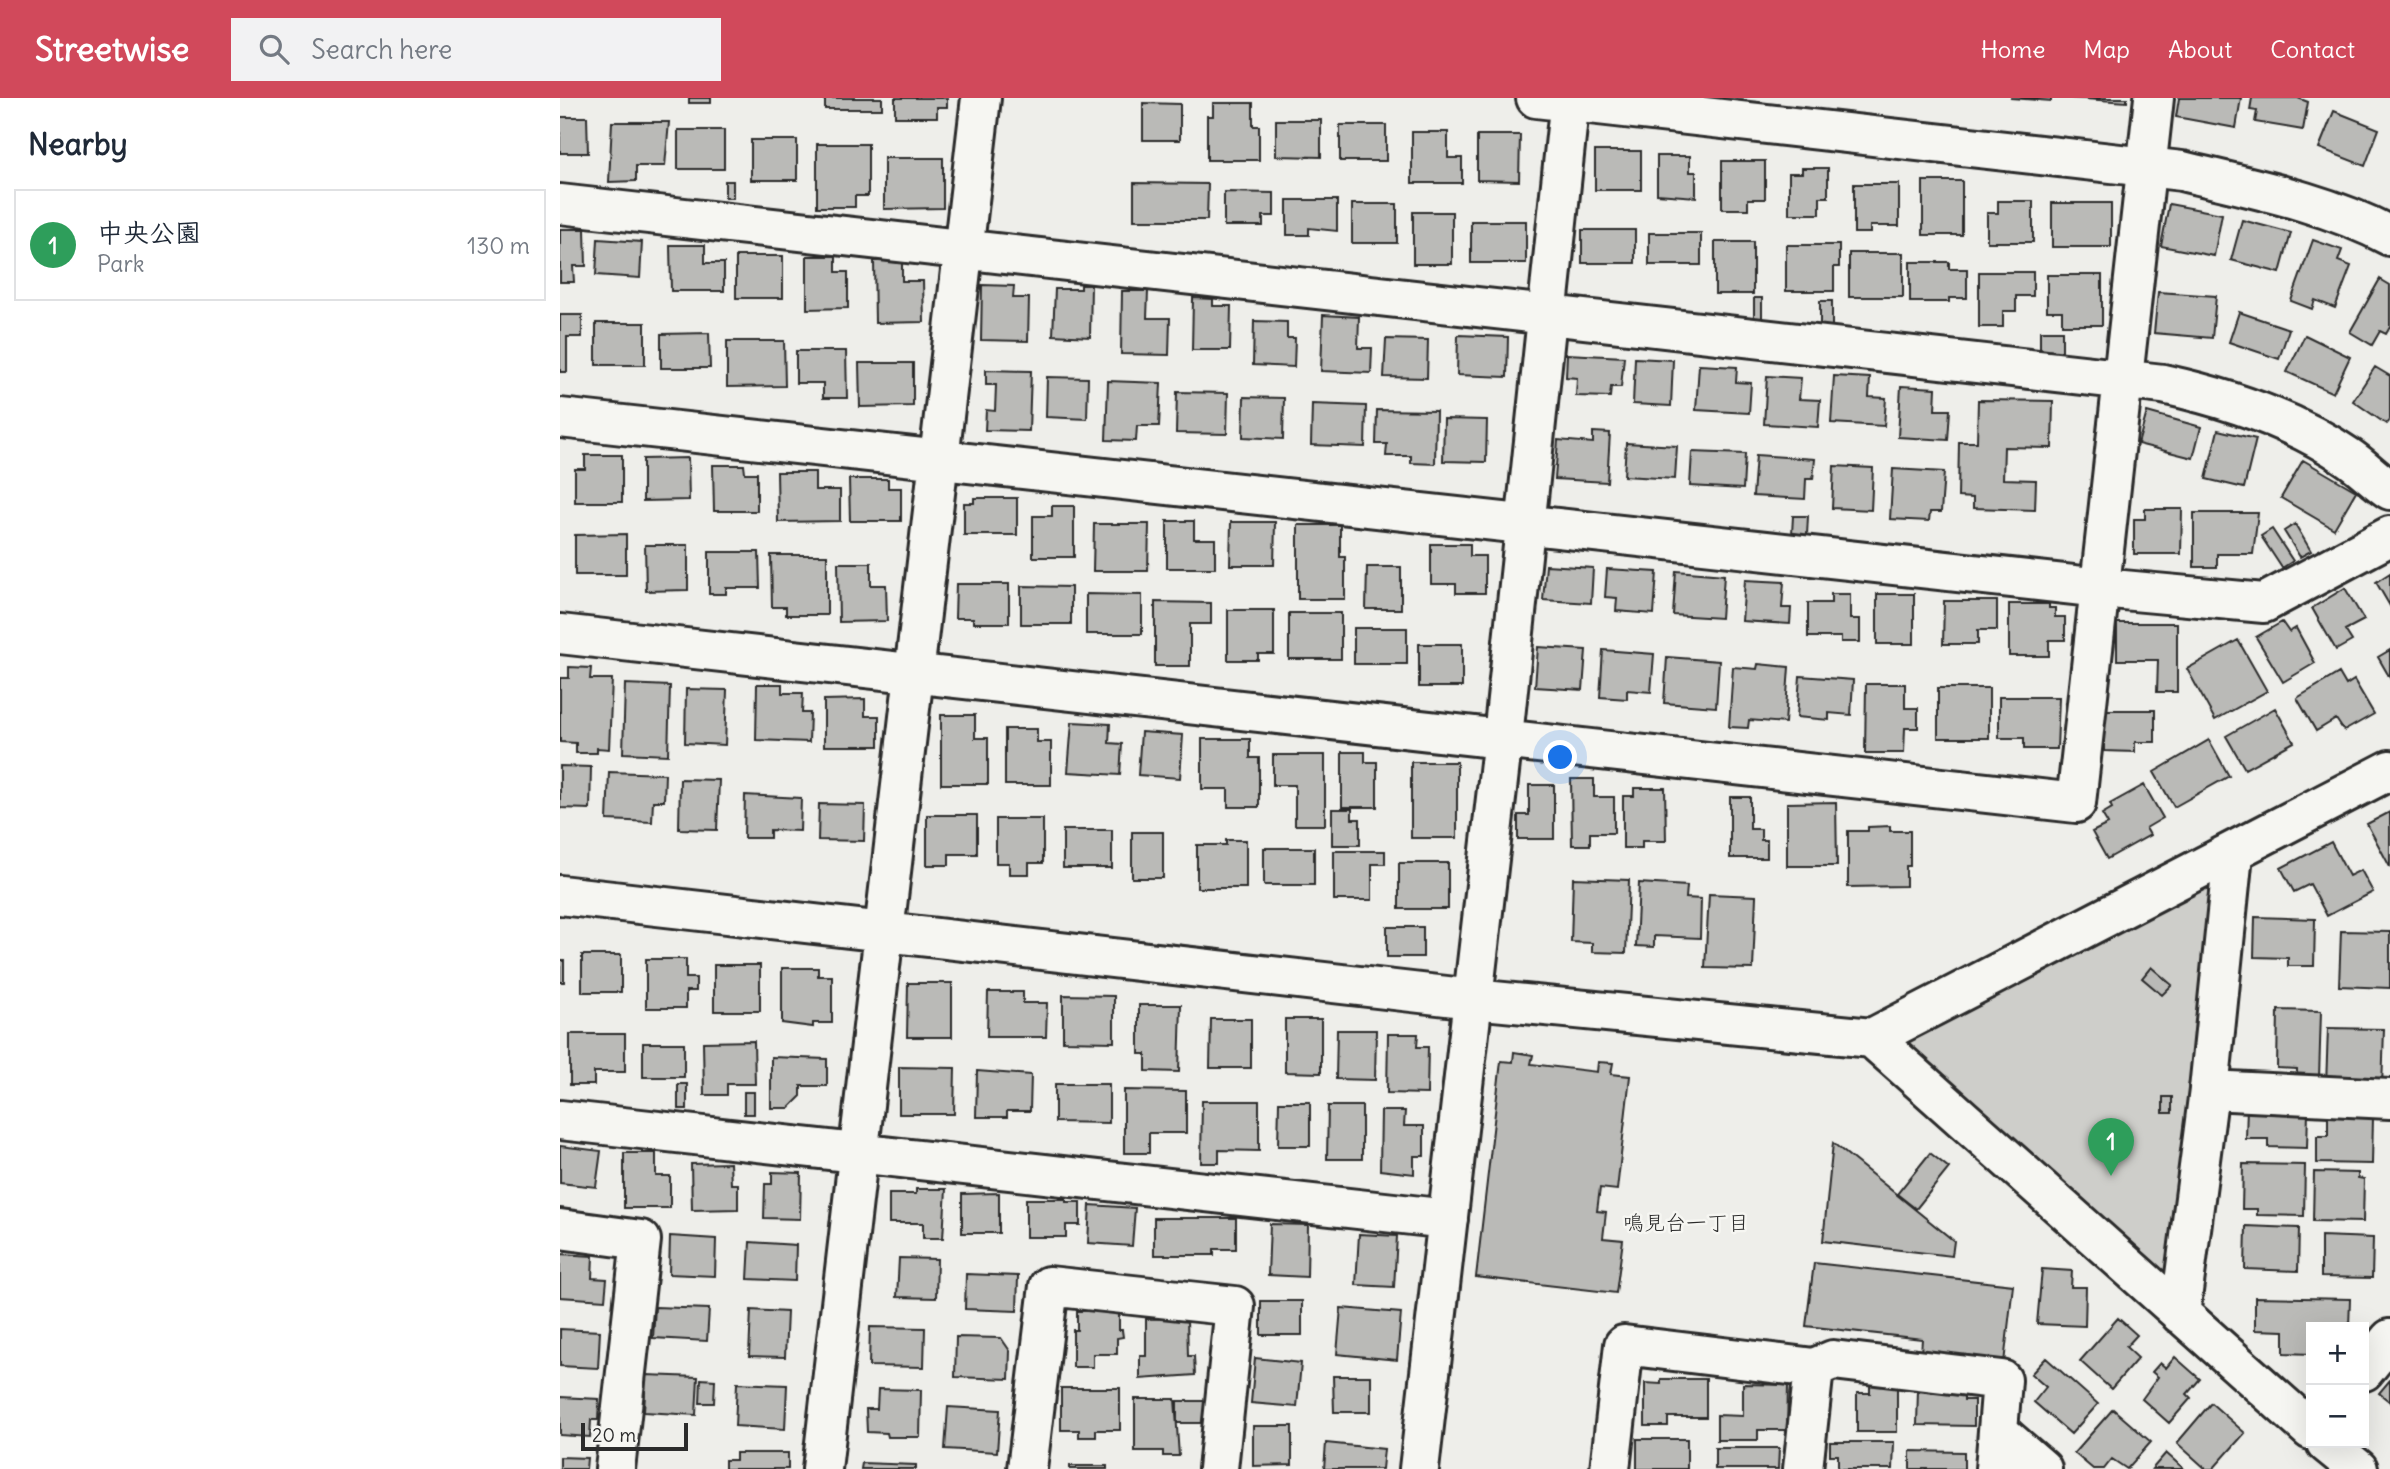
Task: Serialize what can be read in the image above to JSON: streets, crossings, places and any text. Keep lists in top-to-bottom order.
{
  "districts": ["鳴見台一丁目"],
  "scale_bar": "20 m",
  "page": {
    "header": "Streetwise",
    "search": "Search here",
    "nav": [
      "Home",
      "Map",
      "About",
      "Contact"
    ],
    "heading": "Nearby",
    "list": [
      {
        "mark": "1",
        "name": "中央公園",
        "note": "Park",
        "value": "130 m"
      }
    ],
    "pins": "1",
    "map_buttons": ["+", "−"],
    "scale": "20 m"
  }
}
